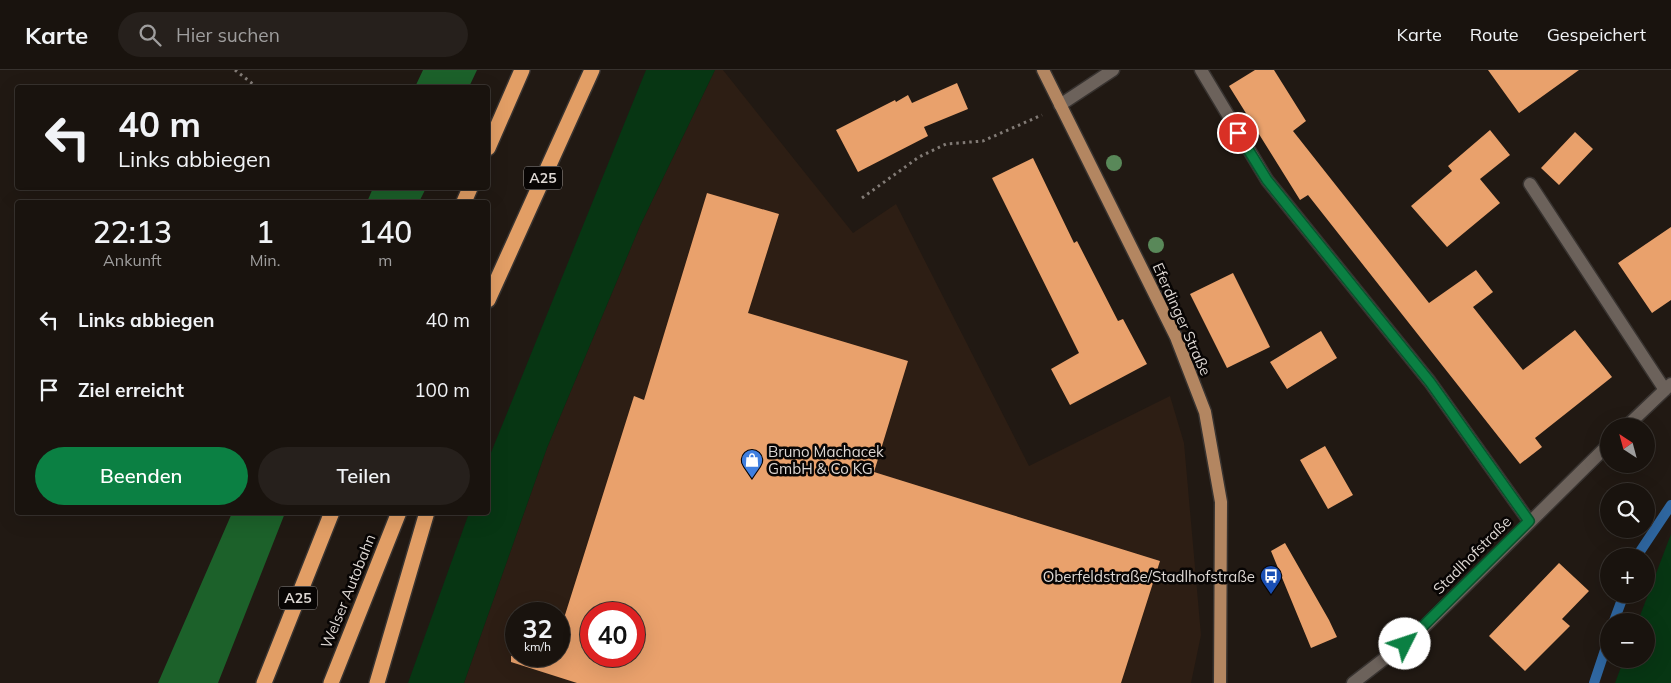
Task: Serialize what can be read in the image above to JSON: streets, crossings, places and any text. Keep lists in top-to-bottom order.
{
  "streets": {
    "highway": ["A25", "Welser Autobahn"],
    "main road": ["Eferdinger Straße"],
    "street": ["Stadlhofstraße"]
  },
  "places": {
    "shop": ["Bruno Machacek GmbH & Co KG"],
    "bus stop": ["Oberfeldstraße/Stadlhofstraße"]
  },
  "north": "top left",
  "page": {
    "header": "Karte",
    "search": "Hier suchen",
    "nav": ["Karte", "Route", "Gespeichert"],
    "turn": ["40 m", "Links abbiegen"],
    "eta": [
      "22:13",
      "Ankunft",
      "1",
      "Min.",
      "140",
      "m"
    ],
    "list": [
      {
        "name": "Links abbiegen",
        "value": "40 m"
      },
      {
        "name": "Ziel erreicht",
        "value": "100 m"
      }
    ],
    "map_buttons": ["+", "−"],
    "buttons": ["Beenden", "Teilen"],
    "speed": "32 km/h",
    "limit": "40"
  }
}
